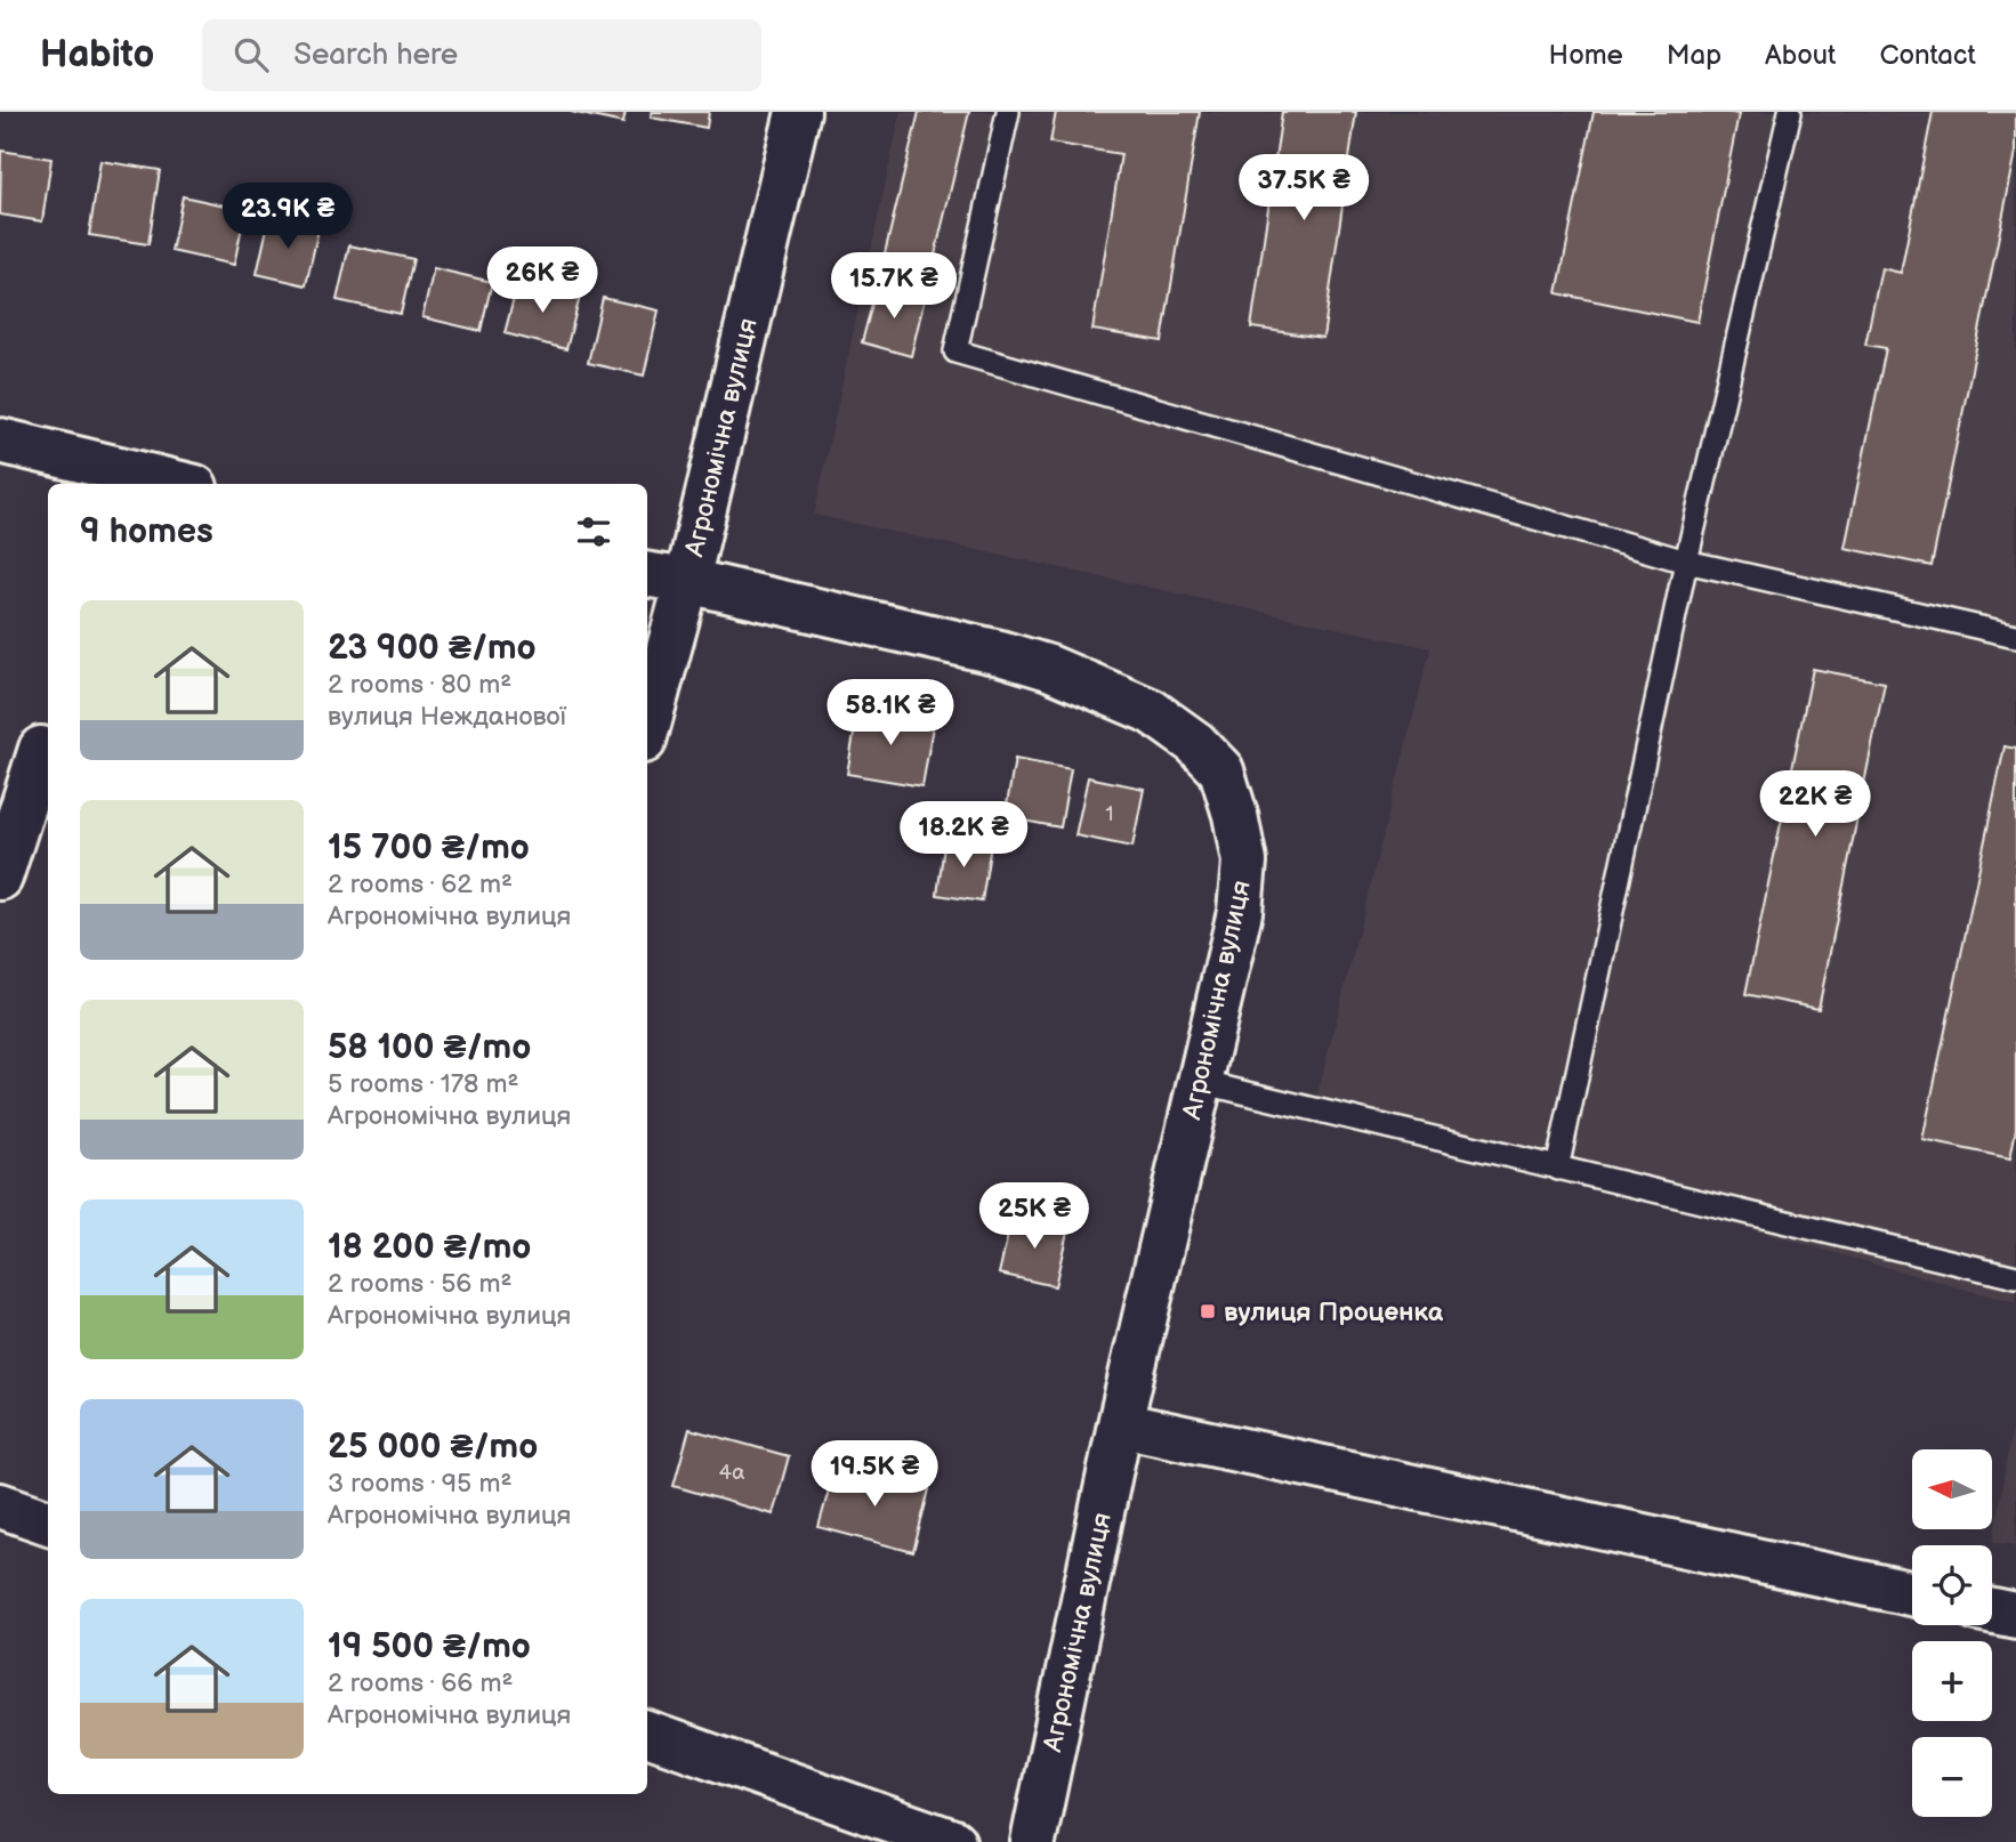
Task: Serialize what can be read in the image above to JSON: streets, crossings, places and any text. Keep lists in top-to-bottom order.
{
  "streets": {
    "street": ["Агрономічна вулиця"]
  },
  "places": {
    "transit": ["вулиця Проценка"]
  },
  "house_numbers": ["1", "4а"],
  "north": "left",
  "page": {
    "header": "Habito",
    "search": "Search here",
    "nav": [
      "Home",
      "Map",
      "About",
      "Contact"
    ],
    "price": [
      "37.5K ₴",
      "23.9K ₴",
      "26K ₴",
      "15.7K ₴",
      "58.1K ₴",
      "22K ₴",
      "18.2K ₴",
      "25K ₴",
      "19.5K ₴"
    ],
    "heading": "9 homes",
    "list": [
      {
        "name": "23 900 ₴/mo",
        "note": "2 rooms · 80 m² · вулиця Нежданової"
      },
      {
        "name": "15 700 ₴/mo",
        "note": "2 rooms · 62 m² · Агрономічна вулиця"
      },
      {
        "name": "58 100 ₴/mo",
        "note": "5 rooms · 178 m² · Агрономічна вулиця"
      },
      {
        "name": "18 200 ₴/mo",
        "note": "2 rooms · 56 m² · Агрономічна вулиця"
      },
      {
        "name": "25 000 ₴/mo",
        "note": "3 rooms · 95 m² · Агрономічна вулиця"
      },
      {
        "name": "19 500 ₴/mo",
        "note": "2 rooms · 66 m² · Агрономічна вулиця"
      }
    ],
    "map_buttons": ["+", "−"]
  }
}
